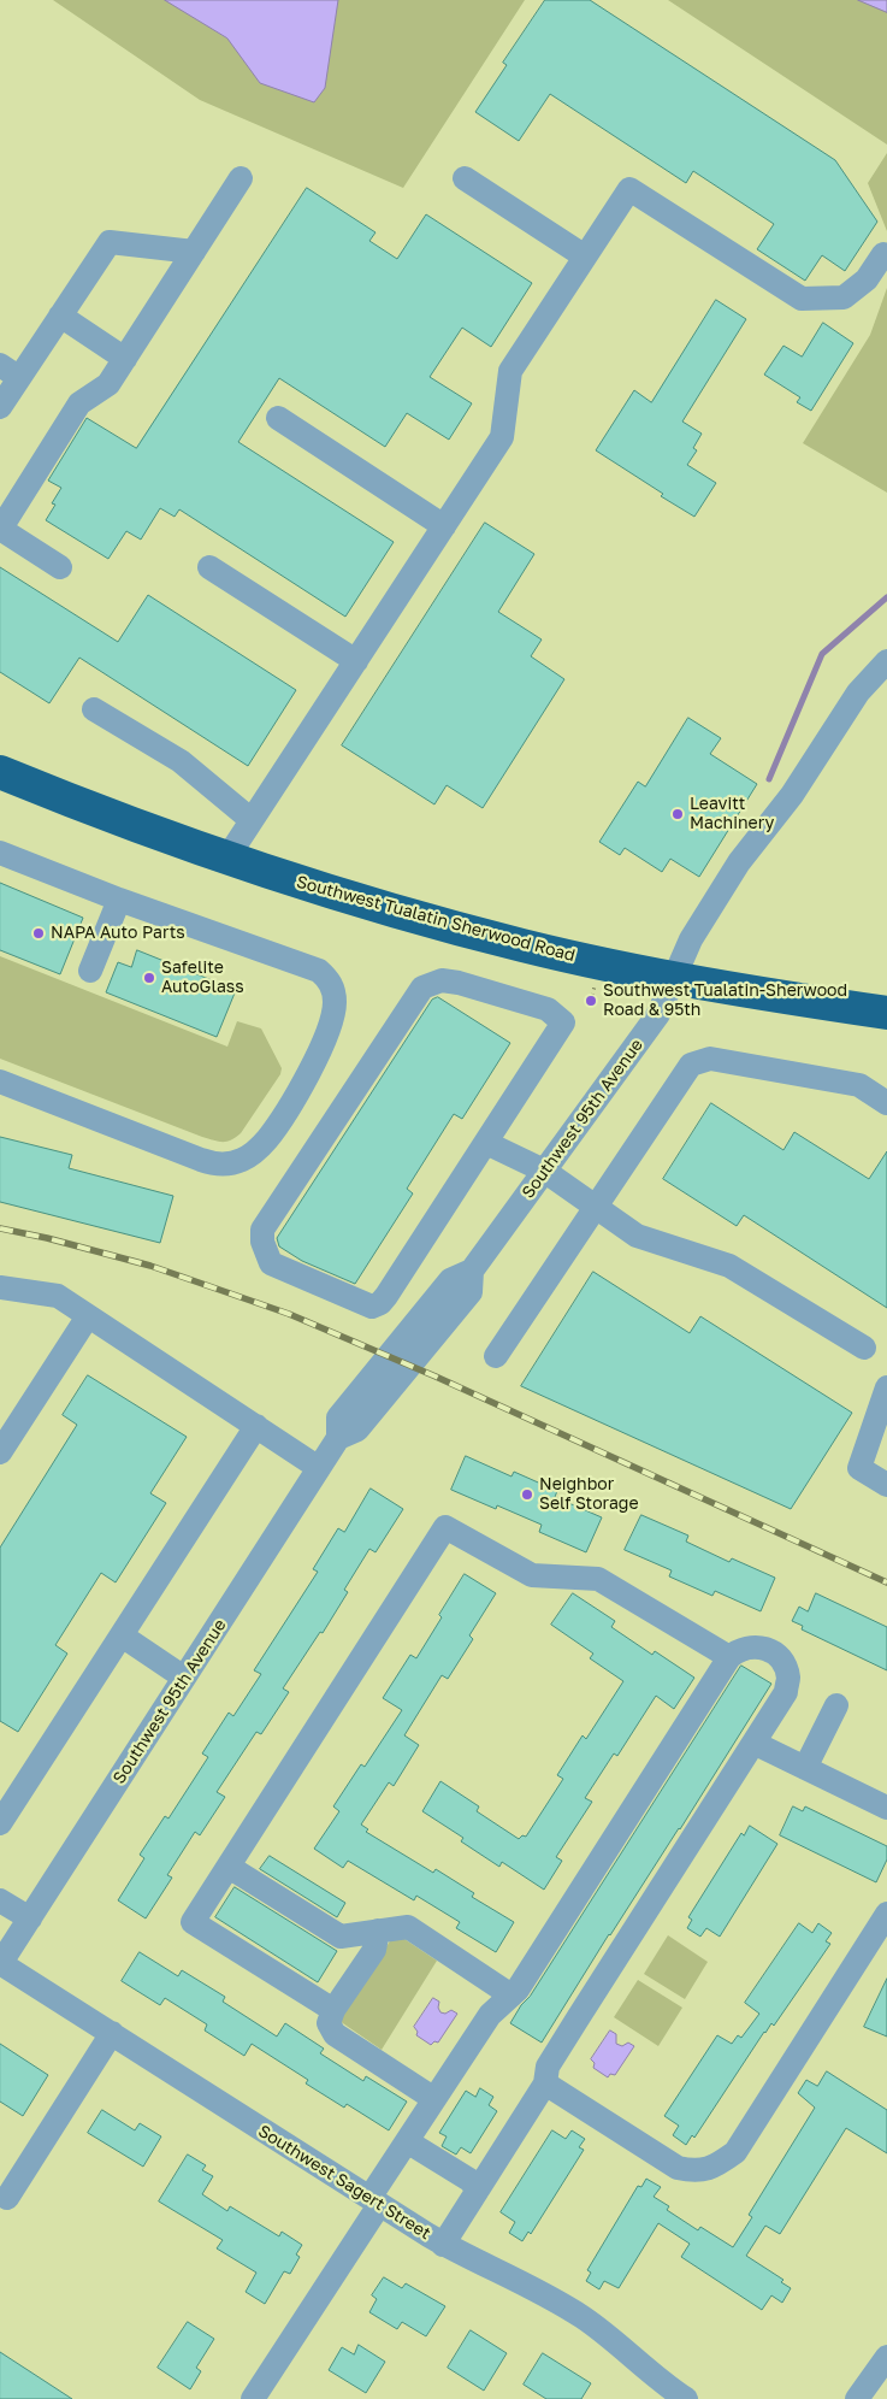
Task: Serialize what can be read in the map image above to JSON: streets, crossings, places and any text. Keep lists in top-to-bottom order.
{
  "streets": {
    "highway": ["Southwest Tualatin Sherwood Road"],
    "street": ["Southwest 95th Avenue", "Southwest Sagert Street"]
  },
  "crossings": [
    ["Southwest Tualatin Sherwood Road", "Southwest 95th Avenue"],
    ["Southwest 95th Avenue", "Southwest Sagert Street"]
  ],
  "places": [
    "Leavitt Machinery",
    "NAPA Auto Parts",
    "Safelite AutoGlass",
    "Southwest Tualatin-Sherwood Road & 95th",
    "Neighbor Self Storage"
  ]
}
